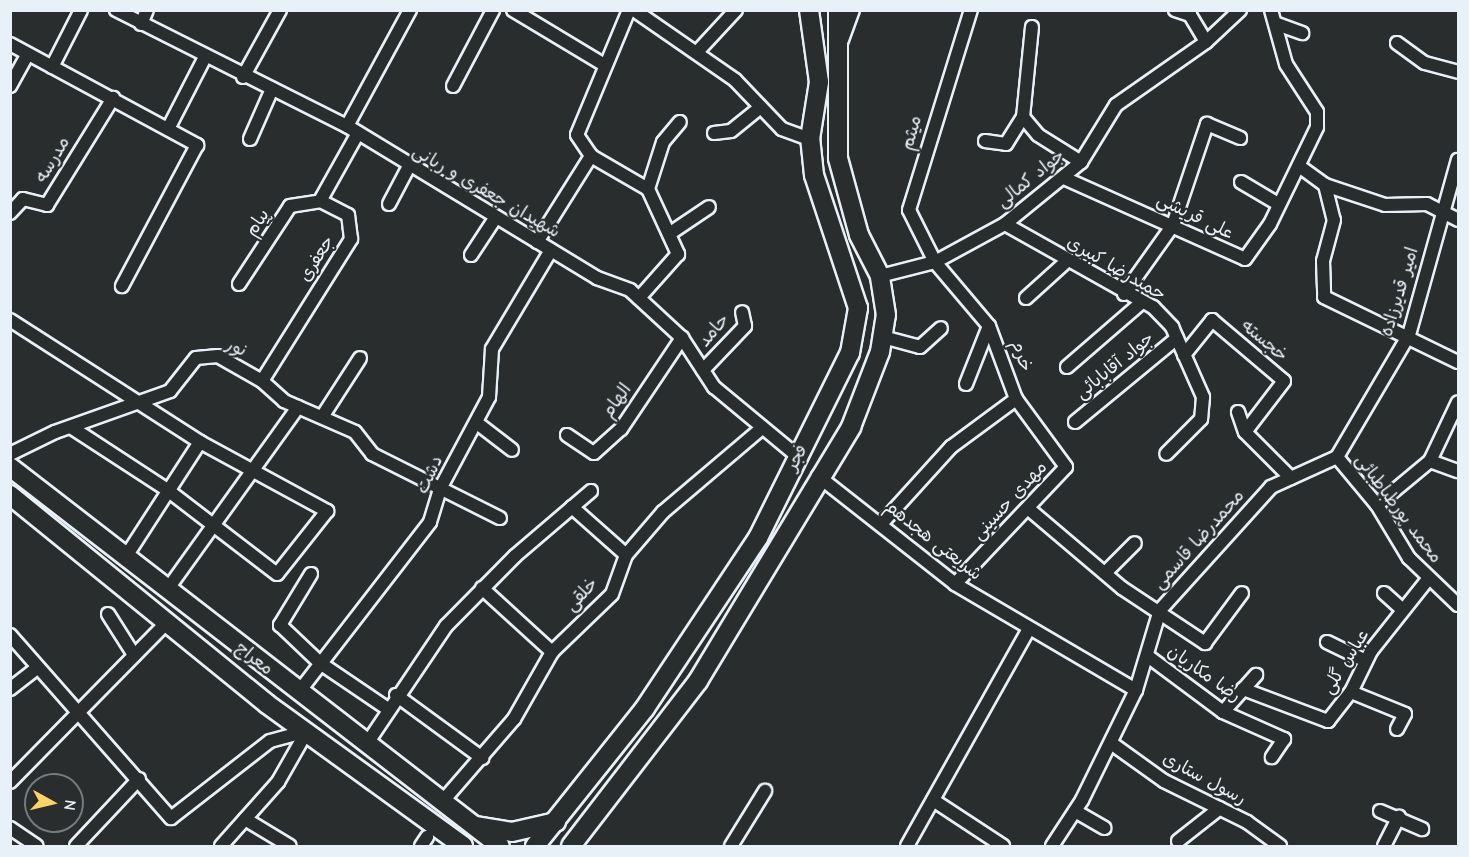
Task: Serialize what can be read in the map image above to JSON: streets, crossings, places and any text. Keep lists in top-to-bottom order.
{
  "streets": {
    "main road": ["فجر", "معراج"],
    "street": [
      "میثم",
      "مدرسه",
      "جواد کمالی",
      "شهیدان جعفری و ربانی",
      "علی قریشی",
      "پیام",
      "جعفری",
      "حمیدرضا کبیری",
      "امیر قدیرزاده",
      "حامد",
      "خجسته",
      "نور",
      "خرم",
      "جواد آقابابائی",
      "الهام",
      "دشت",
      "مهدی حسینی",
      "محمد پورطباطبائی",
      "محمدرضا قاسمی",
      "شریعتی هجدهم",
      "خلقی",
      "عباس گلی",
      "رضا مکاریان",
      "رسول ستاری"
    ]
  },
  "crossings": [
    ["میثم", "جواد کمالی"],
    ["میثم", "خرم"],
    ["جواد کمالی", "علی قریشی"],
    ["جواد کمالی", "حمیدرضا کبیری"],
    ["جواد کمالی", "خرم"],
    ["شهیدان جعفری و ربانی", "حامد"],
    ["شهیدان جعفری و ربانی", "الهام"],
    ["شهیدان جعفری و ربانی", "فجر"],
    ["شهیدان جعفری و ربانی", "دشت"],
    ["شهیدان جعفری و ربانی", "خلقی"],
    ["پیام", "جعفری"],
    ["جعفری", "نور"],
    ["حمیدرضا کبیری", "خجسته"],
    ["حمیدرضا کبیری", "جواد آقابابائی"],
    ["امیر قدیرزاده", "محمد پورطباطبائی"],
    ["امیر قدیرزاده", "محمدرضا قاسمی"],
    ["نور", "دشت"],
    ["خرم", "مهدی حسینی"],
    ["دشت", "معراج"],
    ["مهدی حسینی", "شریعتی هجدهم"],
    ["محمد پورطباطبائی", "محمدرضا قاسمی"],
    ["محمد پورطباطبائی", "عباس گلی"],
    ["محمدرضا قاسمی", "شریعتی هجدهم"],
    ["محمدرضا قاسمی", "رضا مکاریان"],
    ["محمدرضا قاسمی", "رسول ستاری"],
    ["خلقی", "معراج"]
  ],
  "north": "right"
}
